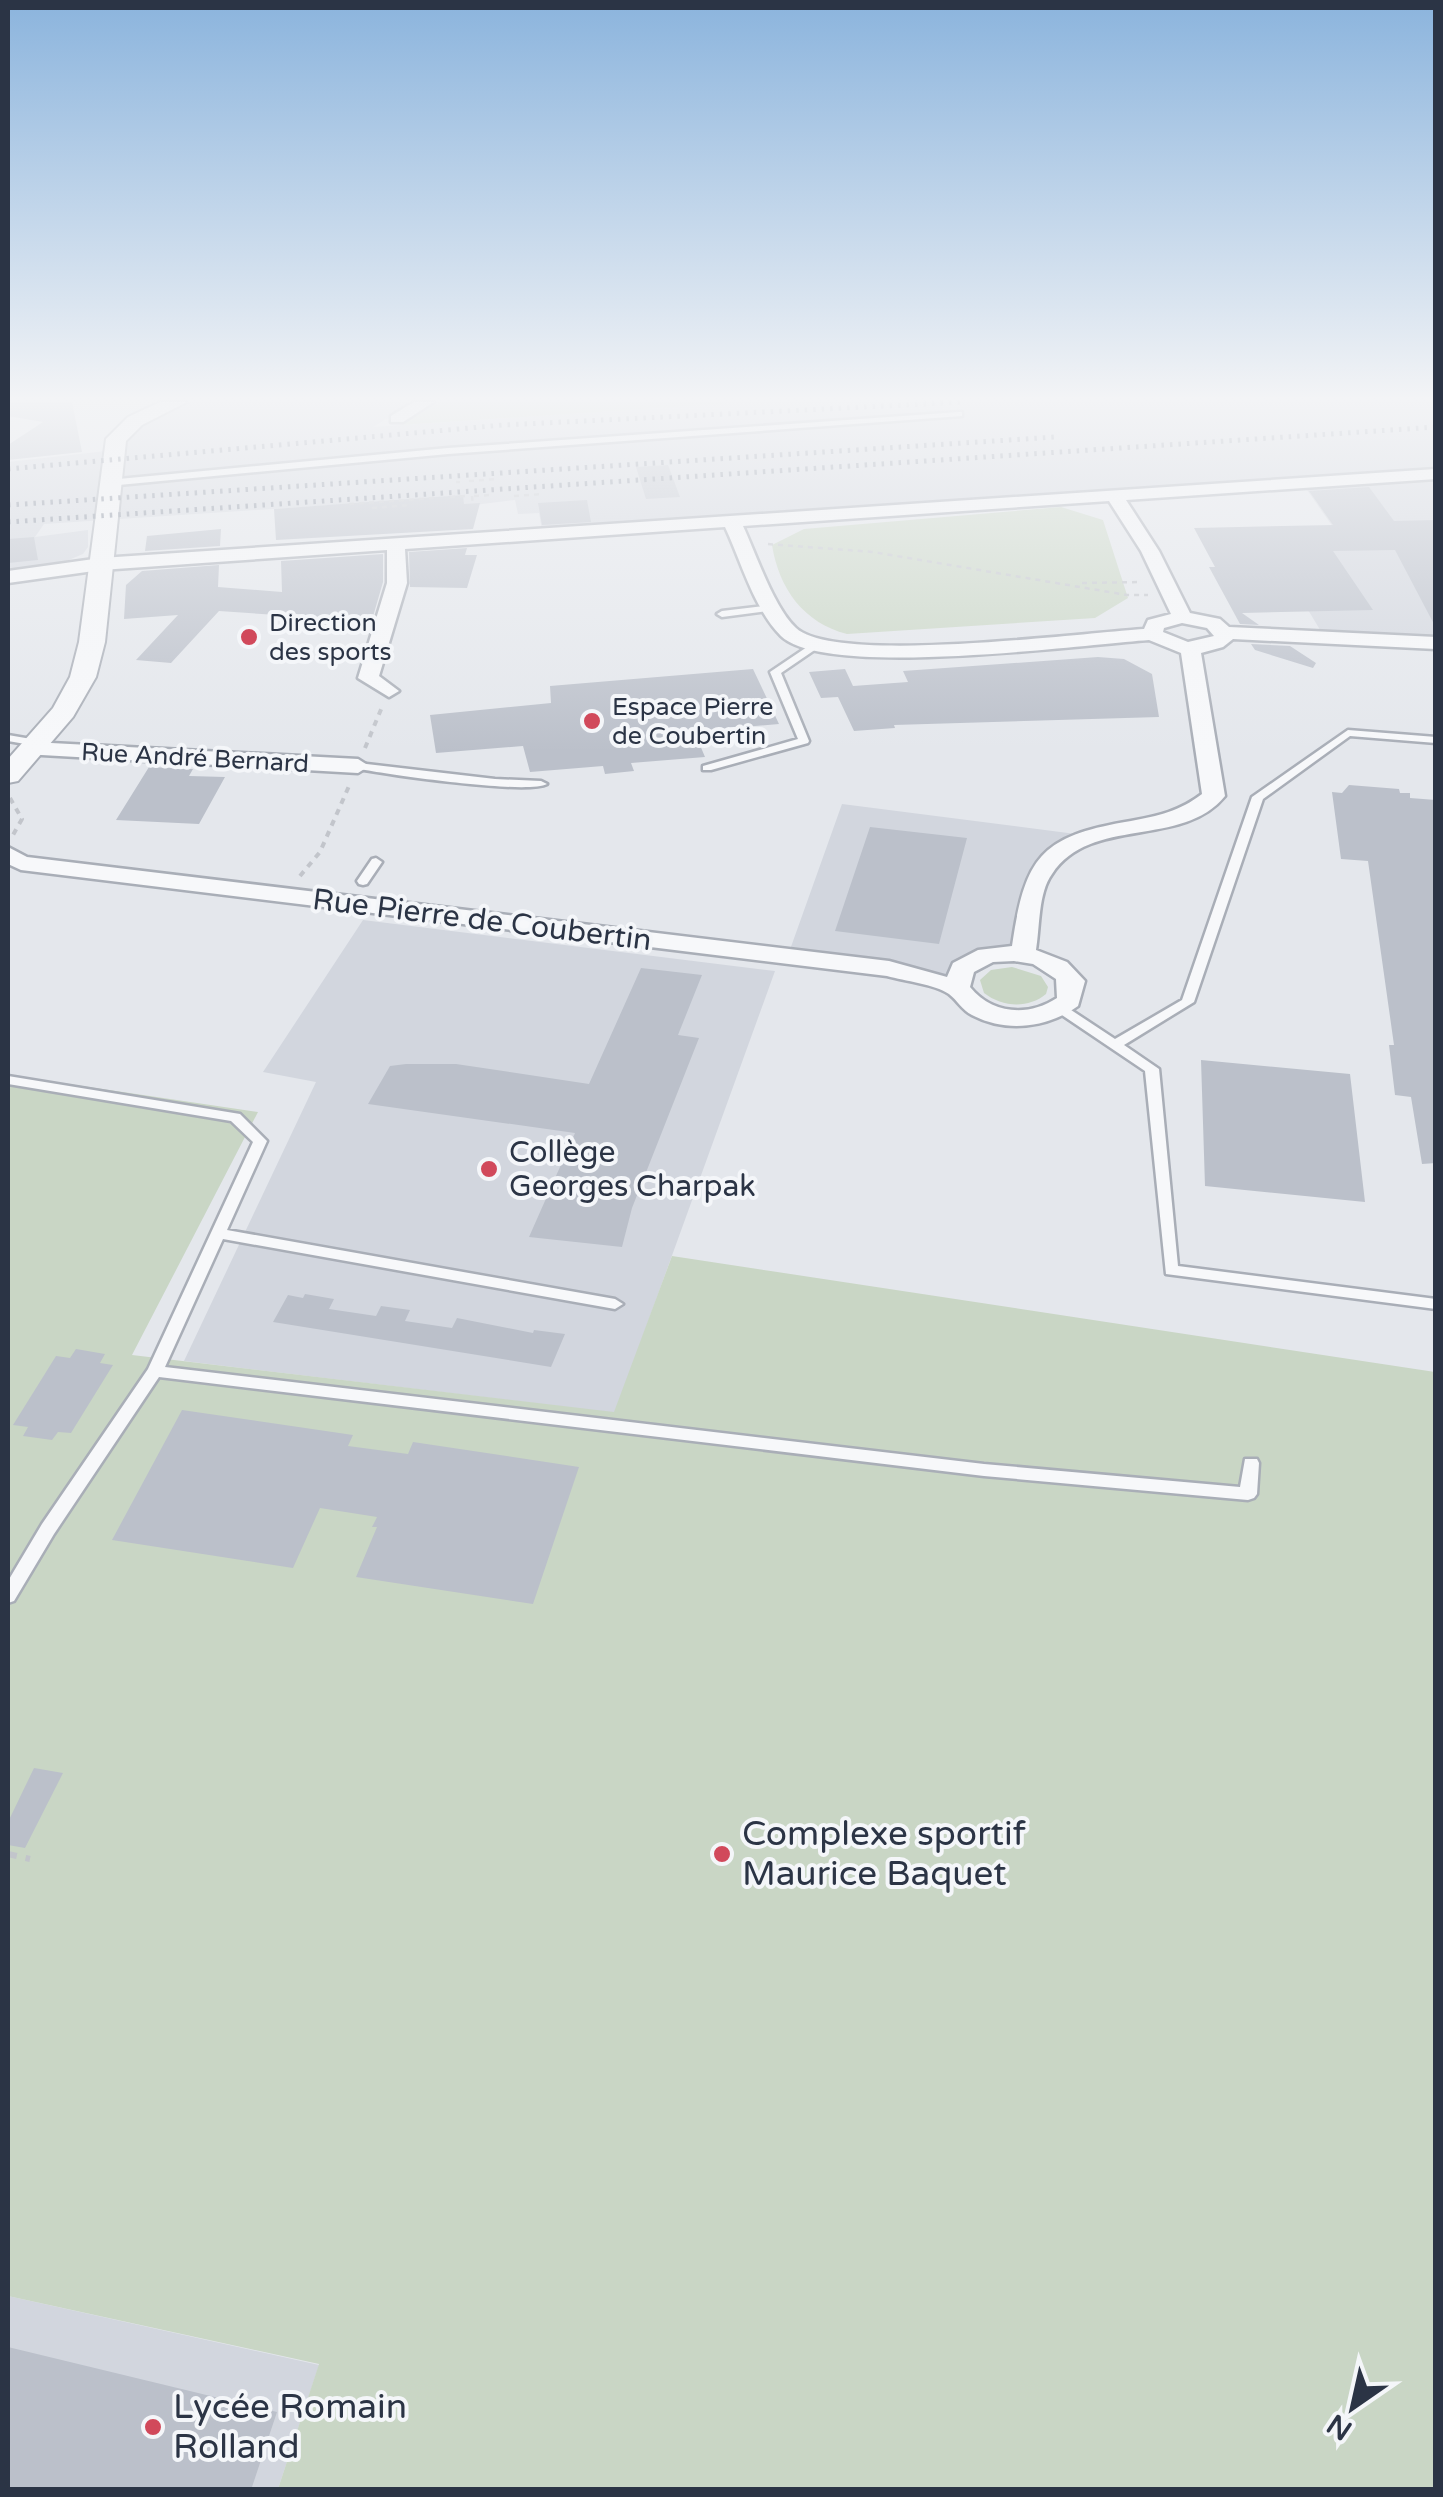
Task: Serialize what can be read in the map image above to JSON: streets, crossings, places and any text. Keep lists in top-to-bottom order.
{
  "streets": {
    "street": ["Rue André Bernard", "Rue Pierre de Coubertin"]
  },
  "places": [
    "Direction des sports",
    "Espace Pierre de Coubertin",
    "Collège Georges Charpak",
    "Complexe sportif Maurice Baquet",
    "Lycée Romain Rolland"
  ],
  "north": "bottom left"
}
